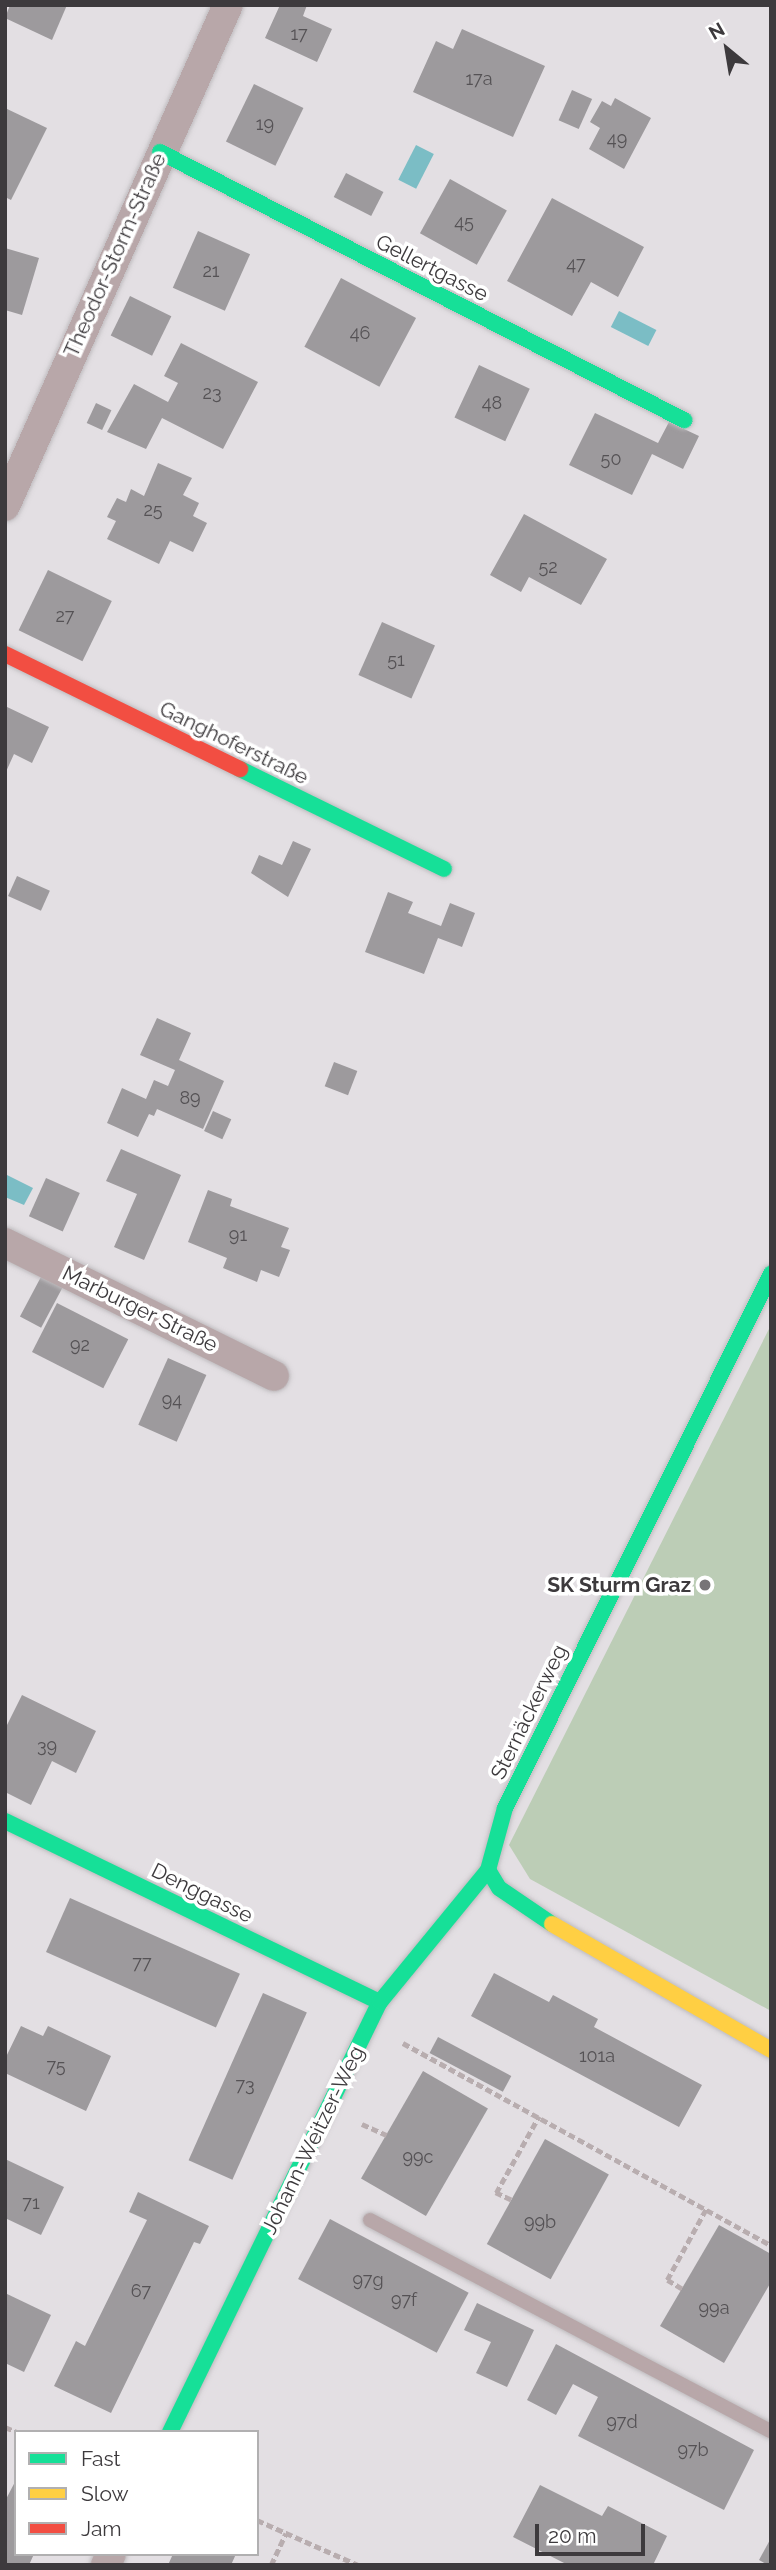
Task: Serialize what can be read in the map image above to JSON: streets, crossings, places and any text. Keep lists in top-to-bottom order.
{
  "streets": {
    "street": [
      "Theodor-Storm-Straße",
      "Gellertgasse",
      "Ganghoferstraße",
      "Marburger Straße",
      "Sternäckerweg",
      "Denggasse",
      "Johann-Weitzer-Weg"
    ]
  },
  "crossings": [
    ["Theodor-Storm-Straße", "Gellertgasse"],
    ["Sternäckerweg", "Johann-Weitzer-Weg"],
    ["Denggasse", "Johann-Weitzer-Weg"]
  ],
  "places": ["SK Sturm Graz"],
  "house_numbers": [
    "17",
    "17a",
    "19",
    "49",
    "45",
    "47",
    "21",
    "46",
    "23",
    "48",
    "50",
    "25",
    "52",
    "27",
    "51",
    "89",
    "91",
    "92",
    "94",
    "39",
    "77",
    "101a",
    "75",
    "73",
    "99c",
    "71",
    "99b",
    "97g",
    "67",
    "97f",
    "99a",
    "97d",
    "97b"
  ],
  "legend": ["Fast", "Slow", "Jam"],
  "scale_bar": "20 m",
  "north": "top left"
}
